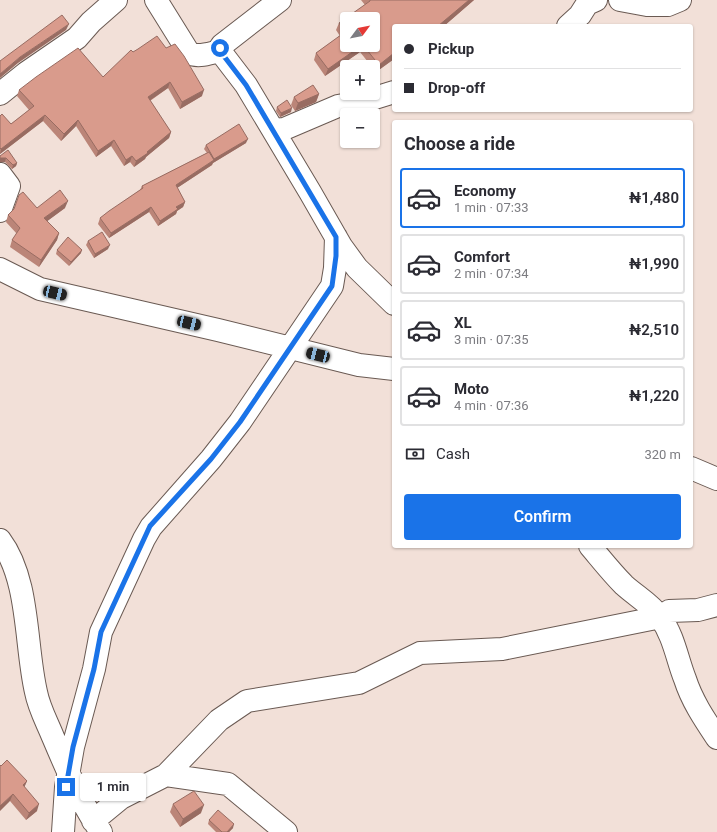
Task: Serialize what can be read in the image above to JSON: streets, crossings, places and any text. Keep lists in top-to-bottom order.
{
  "north": "top right",
  "page": {
    "map_buttons": ["+", "−"],
    "banner": ["Pickup", "Drop-off"],
    "heading": "Choose a ride",
    "list": [
      {
        "name": "Economy",
        "note": "1 min · 07:33",
        "value": "₦1,480"
      },
      {
        "name": "Comfort",
        "note": "2 min · 07:34",
        "value": "₦1,990"
      },
      {
        "name": "XL",
        "note": "3 min · 07:35",
        "value": "₦2,510"
      },
      {
        "name": "Moto",
        "note": "4 min · 07:36",
        "value": "₦1,220"
      }
    ],
    "pay": ["Cash", "320 m"],
    "buttons": "Confirm",
    "bubble": "1 min"
  }
}
